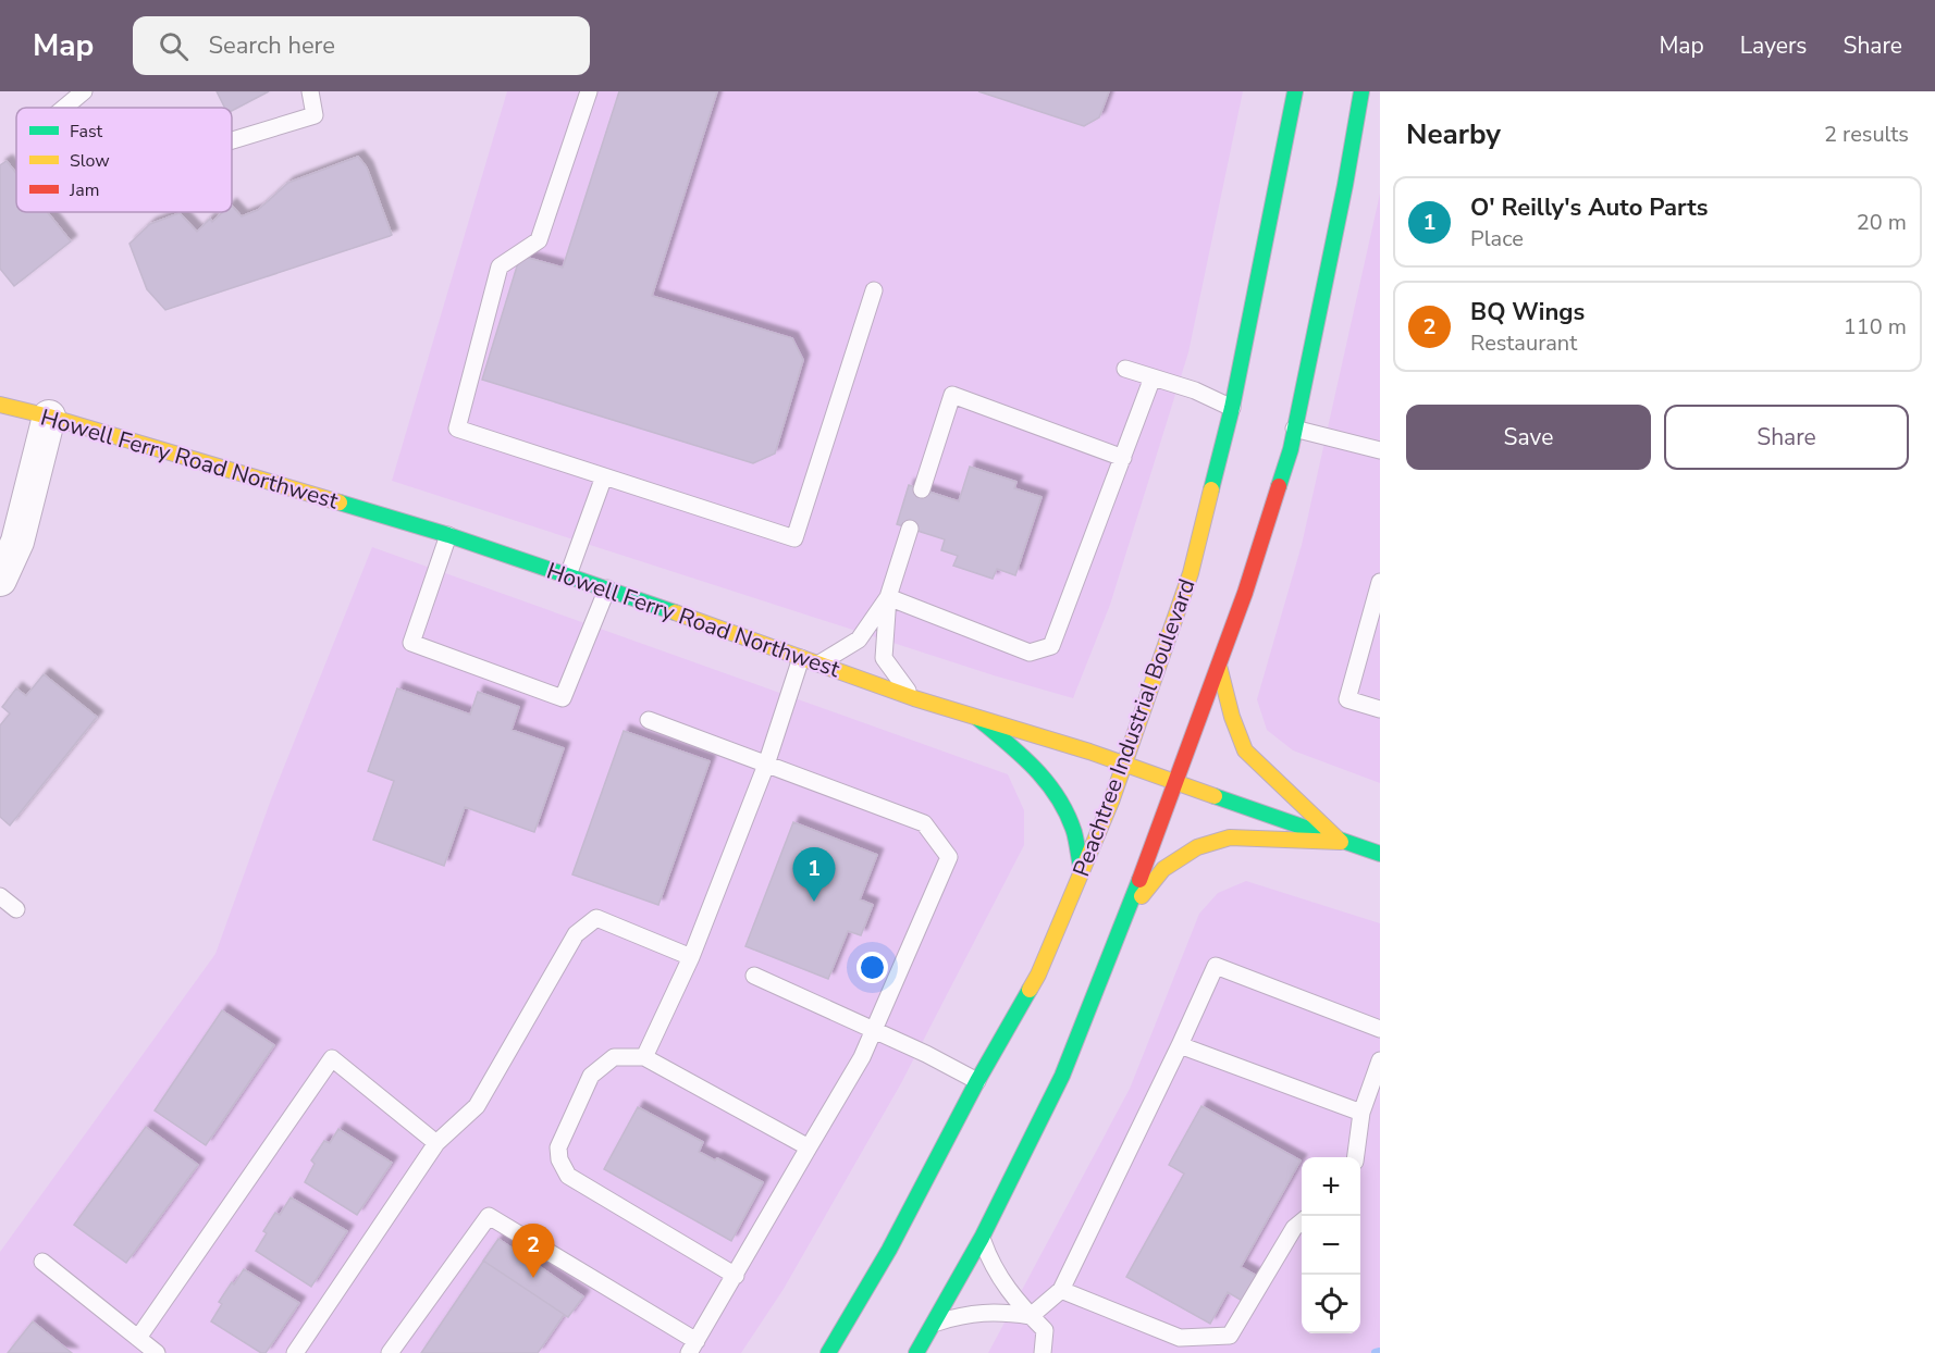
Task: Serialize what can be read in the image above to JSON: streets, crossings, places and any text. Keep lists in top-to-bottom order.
{
  "streets": {
    "main road": ["Howell Ferry Road Northwest", "Peachtree Industrial Boulevard"]
  },
  "crossings": [
    ["Howell Ferry Road Northwest", "Peachtree Industrial Boulevard"]
  ],
  "legend": ["Fast", "Slow", "Jam"],
  "page": {
    "header": "Map",
    "search": "Search here",
    "nav": ["Map", "Layers", "Share"],
    "heading": ["Nearby", "2 results"],
    "list": [
      {
        "mark": "1",
        "name": "O' Reilly's Auto Parts",
        "note": "Place",
        "value": "20 m"
      },
      {
        "mark": "2",
        "name": "BQ Wings",
        "note": "Restaurant",
        "value": "110 m"
      }
    ],
    "buttons": ["Save", "Share"],
    "pins": ["1", "2"],
    "map_buttons": ["+", "−"]
  }
}
